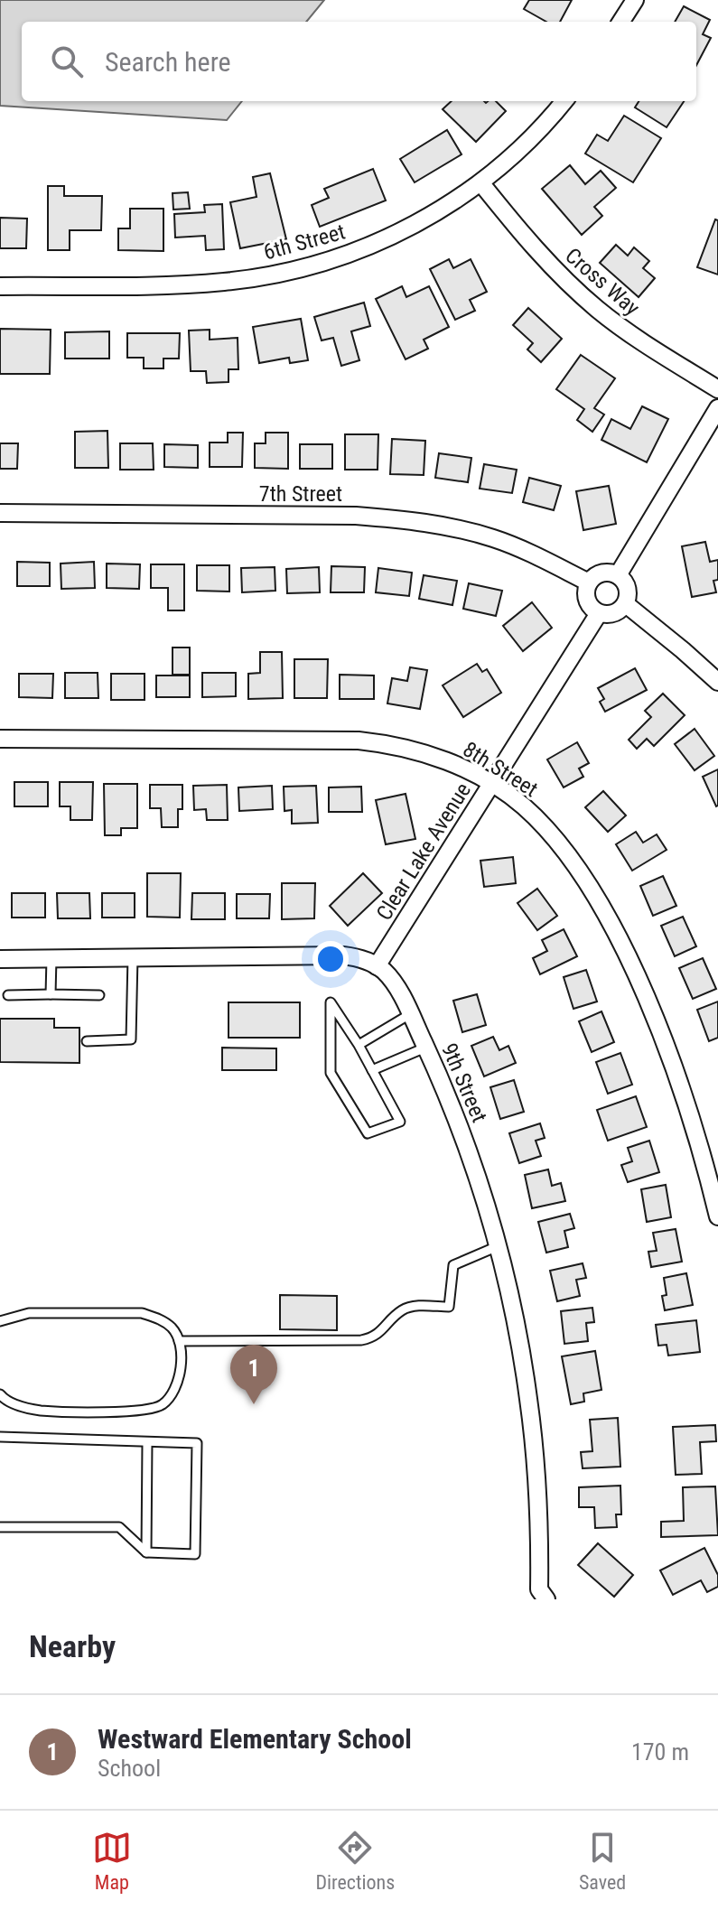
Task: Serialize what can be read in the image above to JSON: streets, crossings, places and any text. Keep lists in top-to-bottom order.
{
  "streets": {
    "street": [
      "6th Street",
      "Cross Way",
      "7th Street",
      "8th Street",
      "Clear Lake Avenue",
      "9th Street"
    ]
  },
  "crossings": [
    ["6th Street", "Cross Way"],
    ["7th Street", "Clear Lake Avenue"],
    ["8th Street", "Clear Lake Avenue"],
    ["Clear Lake Avenue", "9th Street"]
  ],
  "page": {
    "search": "Search here",
    "pins": "1",
    "heading": "Nearby",
    "list": [
      {
        "mark": "1",
        "name": "Westward Elementary School",
        "note": "School",
        "value": "170 m"
      }
    ],
    "nav": ["Map", "Directions", "Saved"]
  }
}
